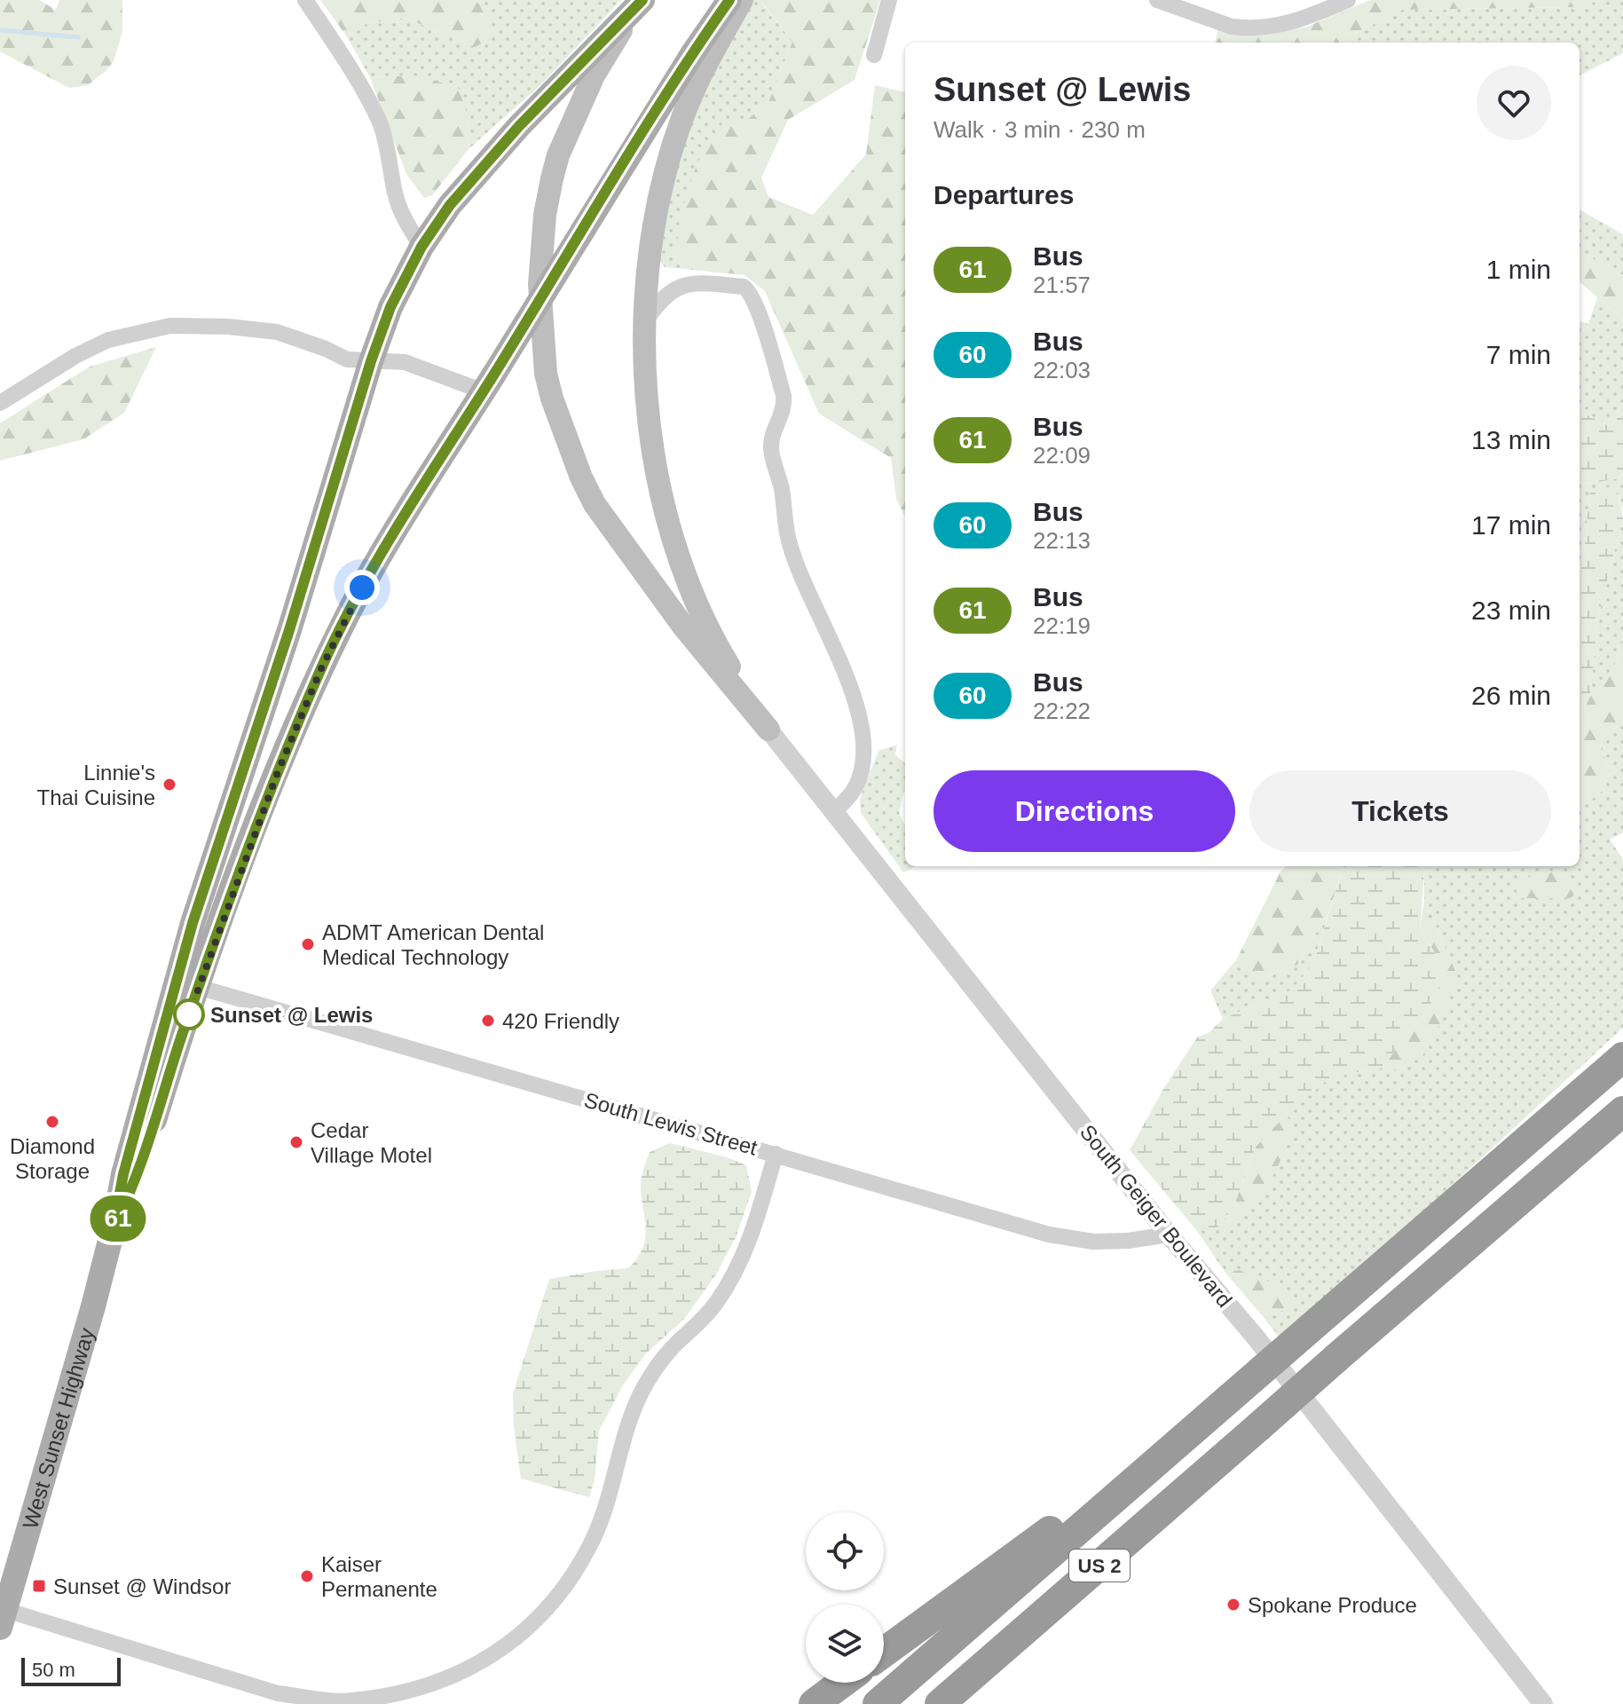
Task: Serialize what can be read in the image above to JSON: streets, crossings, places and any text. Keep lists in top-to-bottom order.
{
  "streets": {
    "highway": ["US 2"],
    "main road": ["West Sunset Highway"],
    "street": ["South Lewis Street", "South Geiger Boulevard"]
  },
  "crossings": [
    ["South Lewis Street", "South Geiger Boulevard"],
    ["South Lewis Street", "West Sunset Highway"]
  ],
  "places": {
    "other": [
      "Linnie's Thai Cuisine",
      "ADMT American Dental Medical Technology",
      "Sunset @ Lewis",
      "420 Friendly",
      "Diamond Storage",
      "Cedar Village Motel",
      "Kaiser Permanente",
      "Spokane Produce"
    ],
    "transit": ["Sunset @ Windsor"]
  },
  "lines": ["bus line 61"],
  "scale_bar": "50 m",
  "page": {
    "on_map": "61",
    "heading": [
      ["Sunset @ Lewis", "Walk · 3 min · 230 m"],
      "Departures"
    ],
    "list": [
      {
        "mark": "61",
        "name": "Bus",
        "note": "21:57",
        "value": "1 min"
      },
      {
        "mark": "60",
        "name": "Bus",
        "note": "22:03",
        "value": "7 min"
      },
      {
        "mark": "61",
        "name": "Bus",
        "note": "22:09",
        "value": "13 min"
      },
      {
        "mark": "60",
        "name": "Bus",
        "note": "22:13",
        "value": "17 min"
      },
      {
        "mark": "61",
        "name": "Bus",
        "note": "22:19",
        "value": "23 min"
      },
      {
        "mark": "60",
        "name": "Bus",
        "note": "22:22",
        "value": "26 min"
      }
    ],
    "buttons": ["Directions", "Tickets"],
    "scale": "50 m"
  }
}
